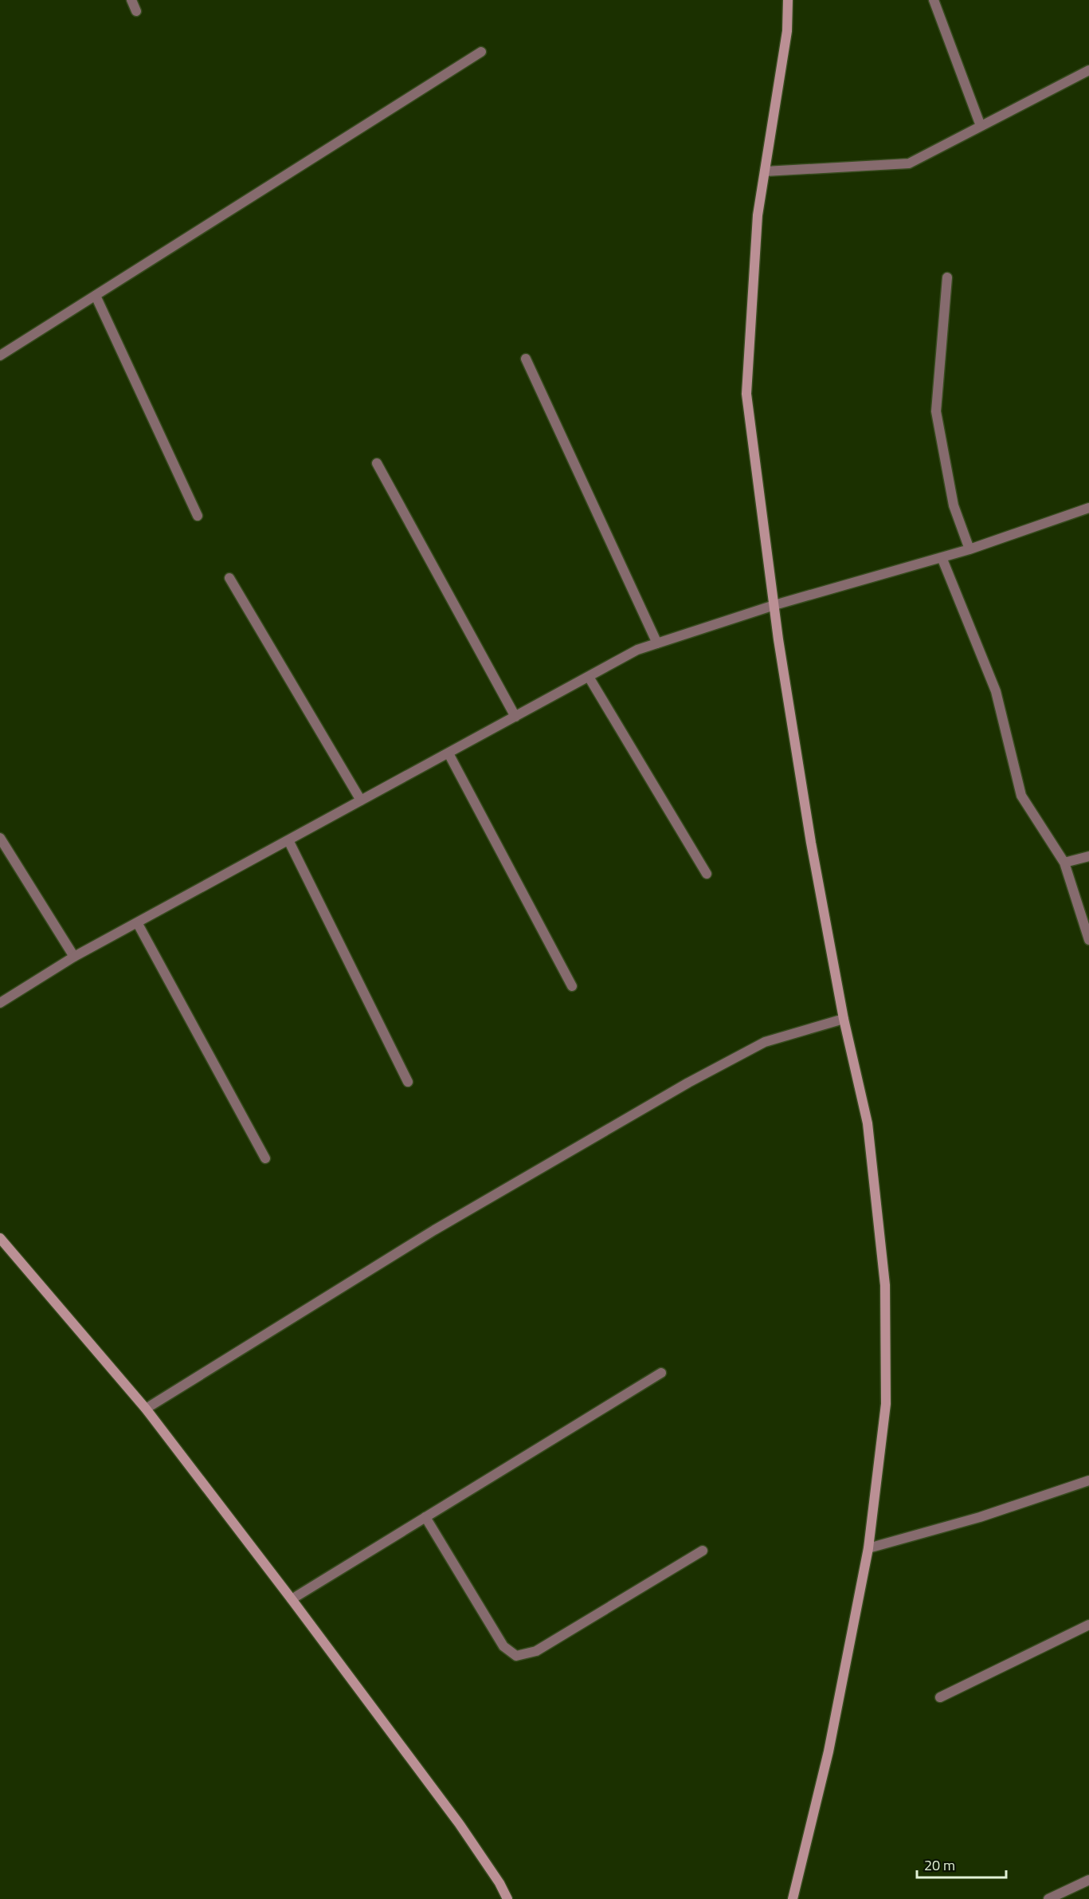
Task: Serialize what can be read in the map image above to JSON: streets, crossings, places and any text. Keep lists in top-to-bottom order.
{
  "scale_bar": "20 m"
}
